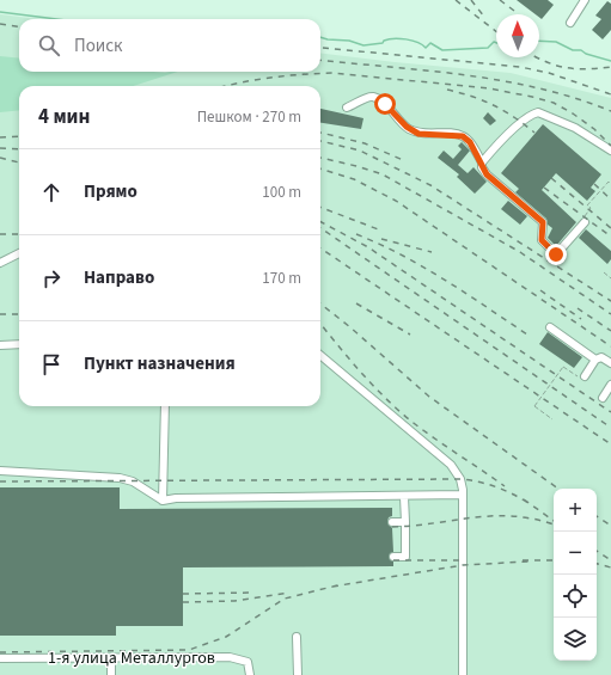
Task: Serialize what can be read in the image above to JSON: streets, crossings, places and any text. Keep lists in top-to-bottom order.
{
  "streets": {
    "street": ["1-я улица Металлургов"]
  },
  "north": "top",
  "page": {
    "search": "Поиск",
    "heading": ["4 мин", "Пешком · 270 m"],
    "list": [
      ["Прямо", "100 m"],
      ["Направо", "170 m"],
      "Пункт назначения"
    ],
    "map_buttons": ["+", "−"]
  }
}
